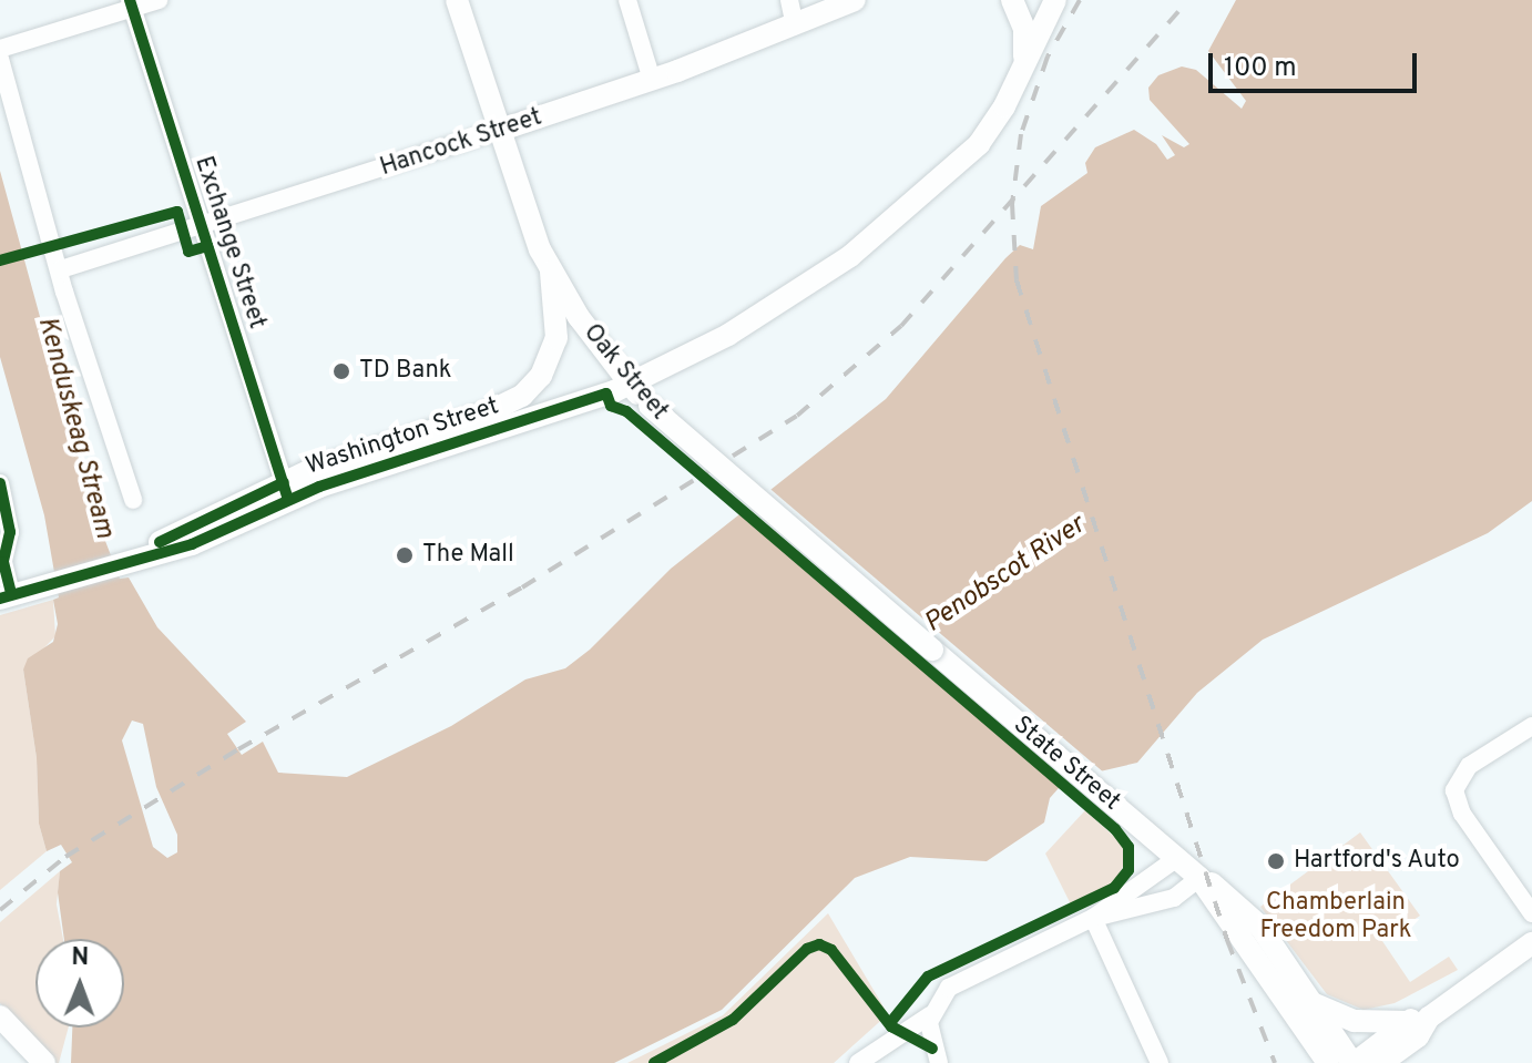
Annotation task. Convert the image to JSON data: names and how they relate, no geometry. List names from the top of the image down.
{
  "streets": {
    "main road": [
      "Hancock Street",
      "Oak Street",
      "Washington Street",
      "State Street"
    ],
    "street": ["Exchange Street"]
  },
  "crossings": [
    ["Hancock Street", "Exchange Street"],
    ["Hancock Street", "Oak Street"],
    ["Exchange Street", "Washington Street"],
    ["Oak Street", "Washington Street"],
    ["Oak Street", "State Street"]
  ],
  "water": ["Kenduskeag Stream", "Penobscot River"],
  "parks": ["Chamberlain Freedom Park"],
  "places": ["TD Bank", "The Mall", "Hartford's Auto"],
  "scale_bar": "100 m",
  "north": "top"
}
